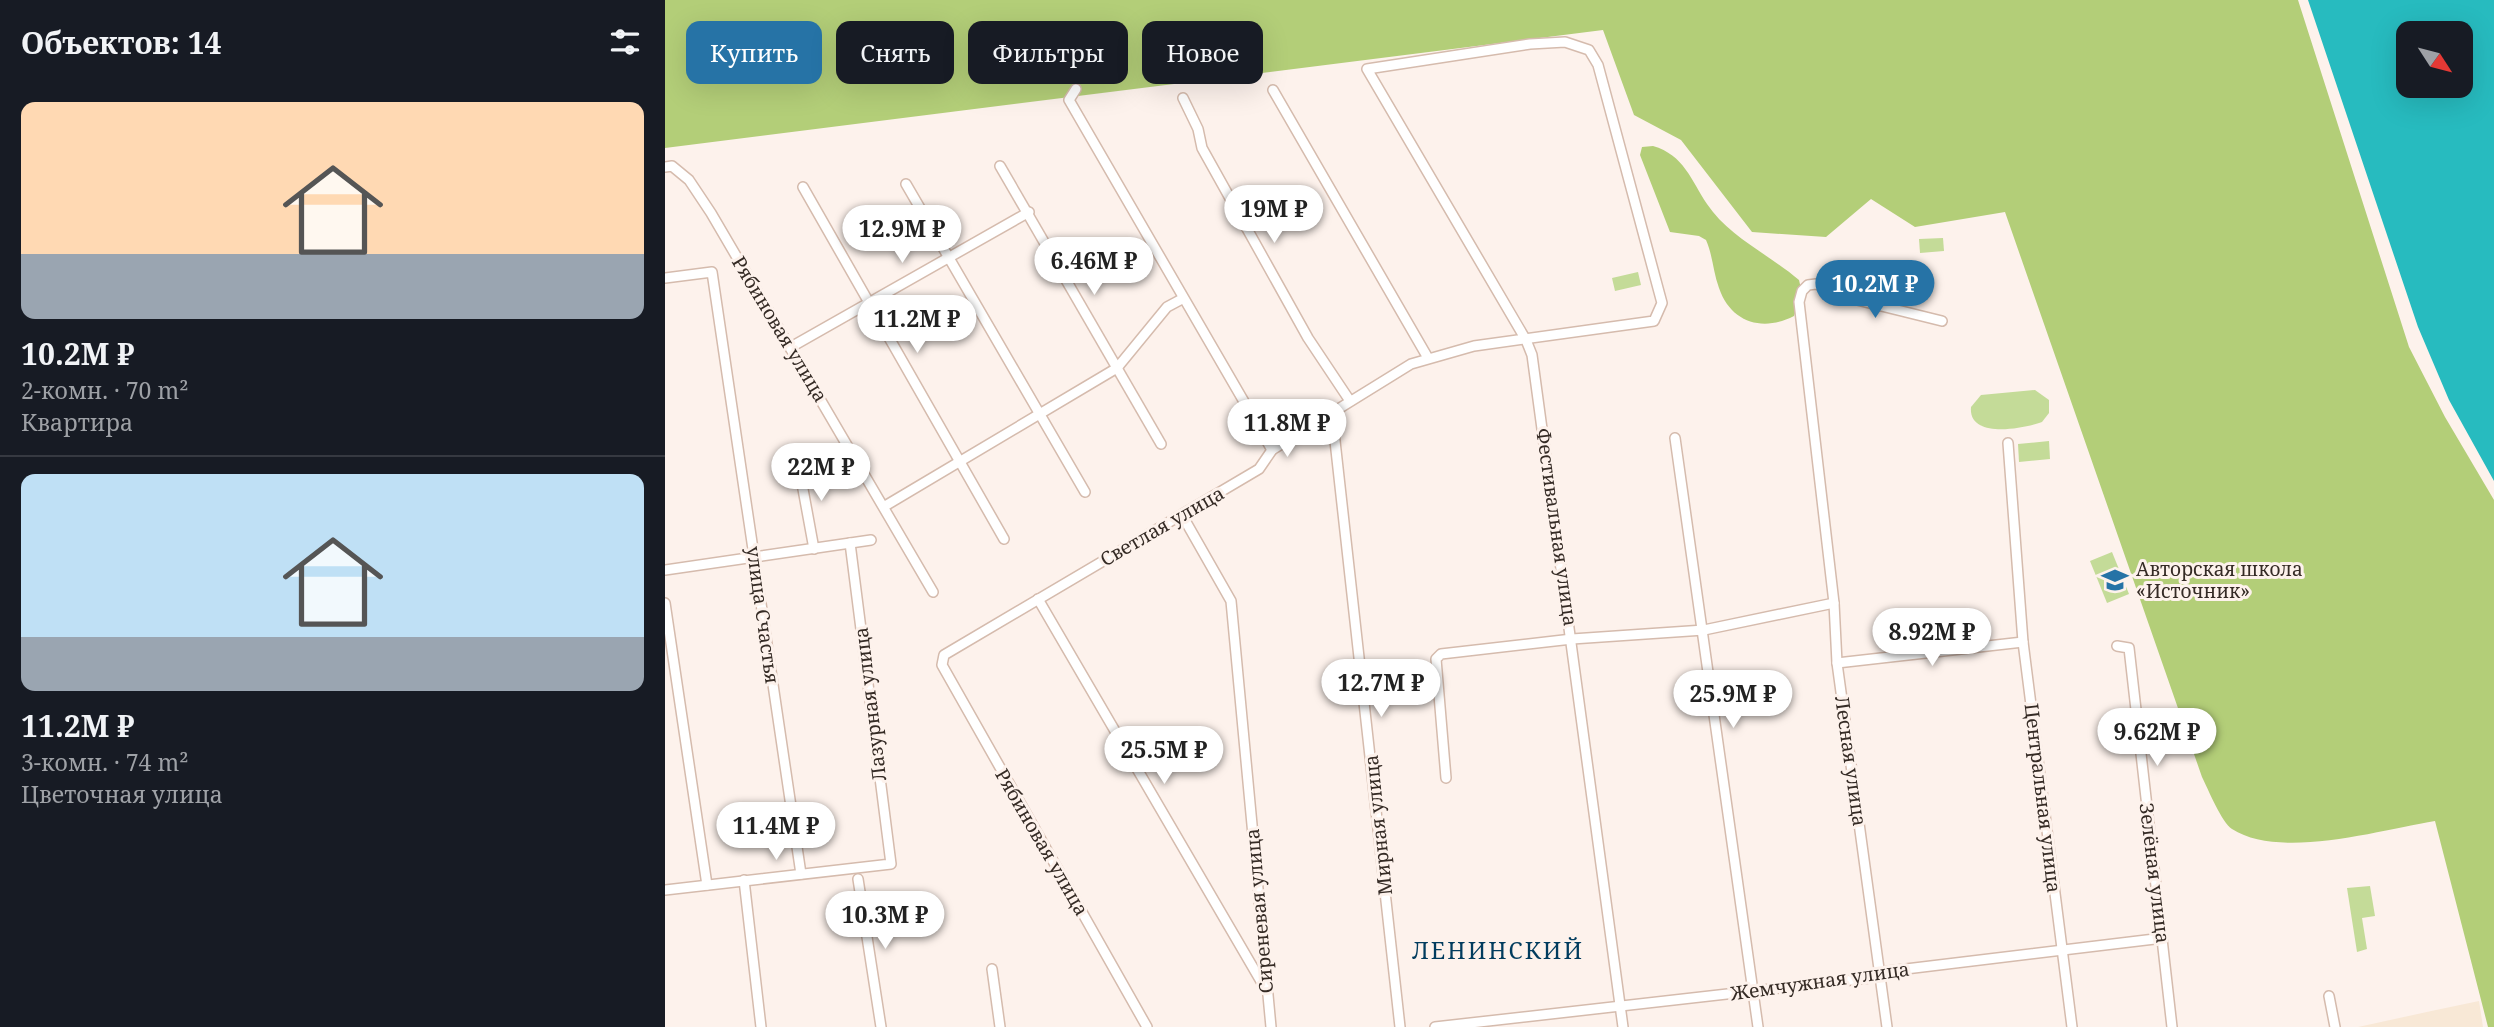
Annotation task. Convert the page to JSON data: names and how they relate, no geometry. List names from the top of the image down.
{
  "streets": {
    "street": [
      "Рябиновая улица",
      "Светлая улица",
      "Фестивальная улица",
      "улица Счастья",
      "Лазурная улица",
      "Лесная улица",
      "Центральная улица",
      "Мирная улица",
      "Зелёная улица",
      "Сиреневая улица",
      "Жемчужная улица"
    ]
  },
  "crossings": [
    ["Рябиновая улица", "Светлая улица"],
    ["Светлая улица", "Фестивальная улица"],
    ["Светлая улица", "Мирная улица"],
    ["Светлая улица", "Сиреневая улица"],
    ["Фестивальная улица", "Жемчужная улица"],
    ["улица Счастья", "Лазурная улица"],
    ["Лесная улица", "Жемчужная улица"],
    ["Центральная улица", "Жемчужная улица"],
    ["Зелёная улица", "Жемчужная улица"]
  ],
  "districts": ["ЛЕНИНСКИЙ"],
  "places": {
    "school or university": ["Авторская школа «Источник»"]
  },
  "north": "bottom right",
  "page": {
    "heading": "Объектов: 14",
    "chip": [
      "Купить",
      "Снять",
      "Фильтры",
      "Новое"
    ],
    "list": [
      {
        "name": "10.2M ₽",
        "note": "2-комн. · 70 m² · Квартира"
      },
      {
        "name": "11.2M ₽",
        "note": "3-комн. · 74 m² · Цветочная улица"
      }
    ],
    "price": [
      "19M ₽",
      "12.9M ₽",
      "6.46M ₽",
      "10.2M ₽",
      "11.2M ₽",
      "11.8M ₽",
      "22M ₽",
      "8.92M ₽",
      "12.7M ₽",
      "25.9M ₽",
      "9.62M ₽",
      "25.5M ₽",
      "11.4M ₽",
      "10.3M ₽"
    ]
  }
}
